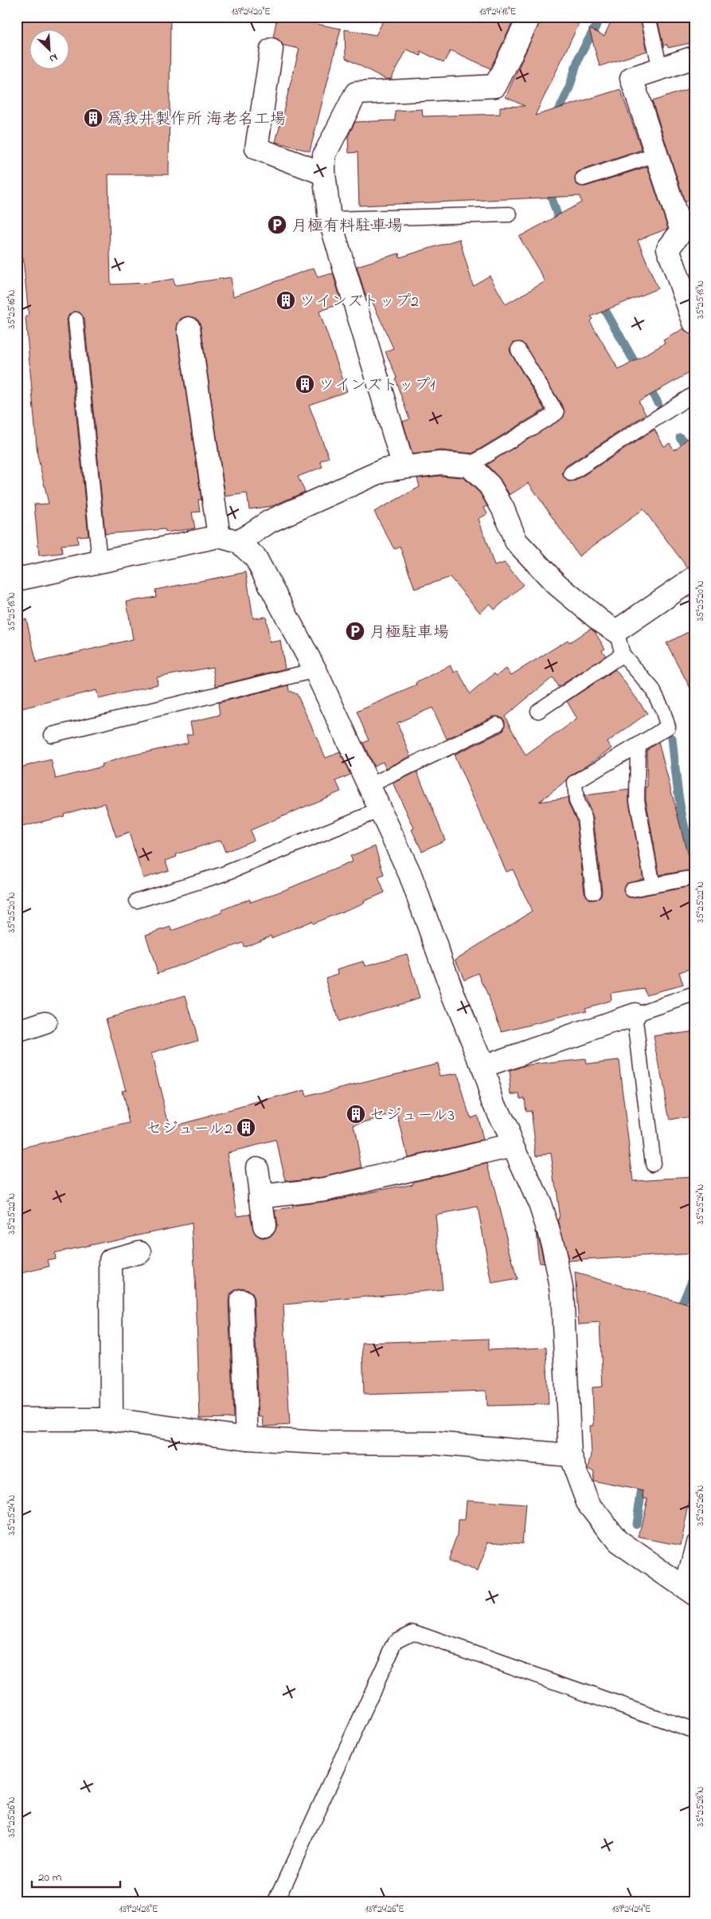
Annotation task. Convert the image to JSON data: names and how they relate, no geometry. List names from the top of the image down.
{
  "places": {
    "building": [
      "爲我井製作所 海老名工場",
      "ツインズトップ2",
      "ツインズトップ1",
      "セジュール3",
      "セジュール2"
    ],
    "parking": ["月極有料駐車場", "月極駐車場"]
  },
  "scale_bar": "20 m",
  "north": "bottom right",
  "coordinates": [
    "139°24'20\"E",
    "139°24'18\"E",
    "35°25'18\"N",
    "35°25'16\"N",
    "35°25'20\"N",
    "35°25'22\"N",
    "35°25'24\"N",
    "35°25'26\"N",
    "35°25'28\"N",
    "139°24'28\"E",
    "139°24'26\"E",
    "139°24'24\"E"
  ]
}
